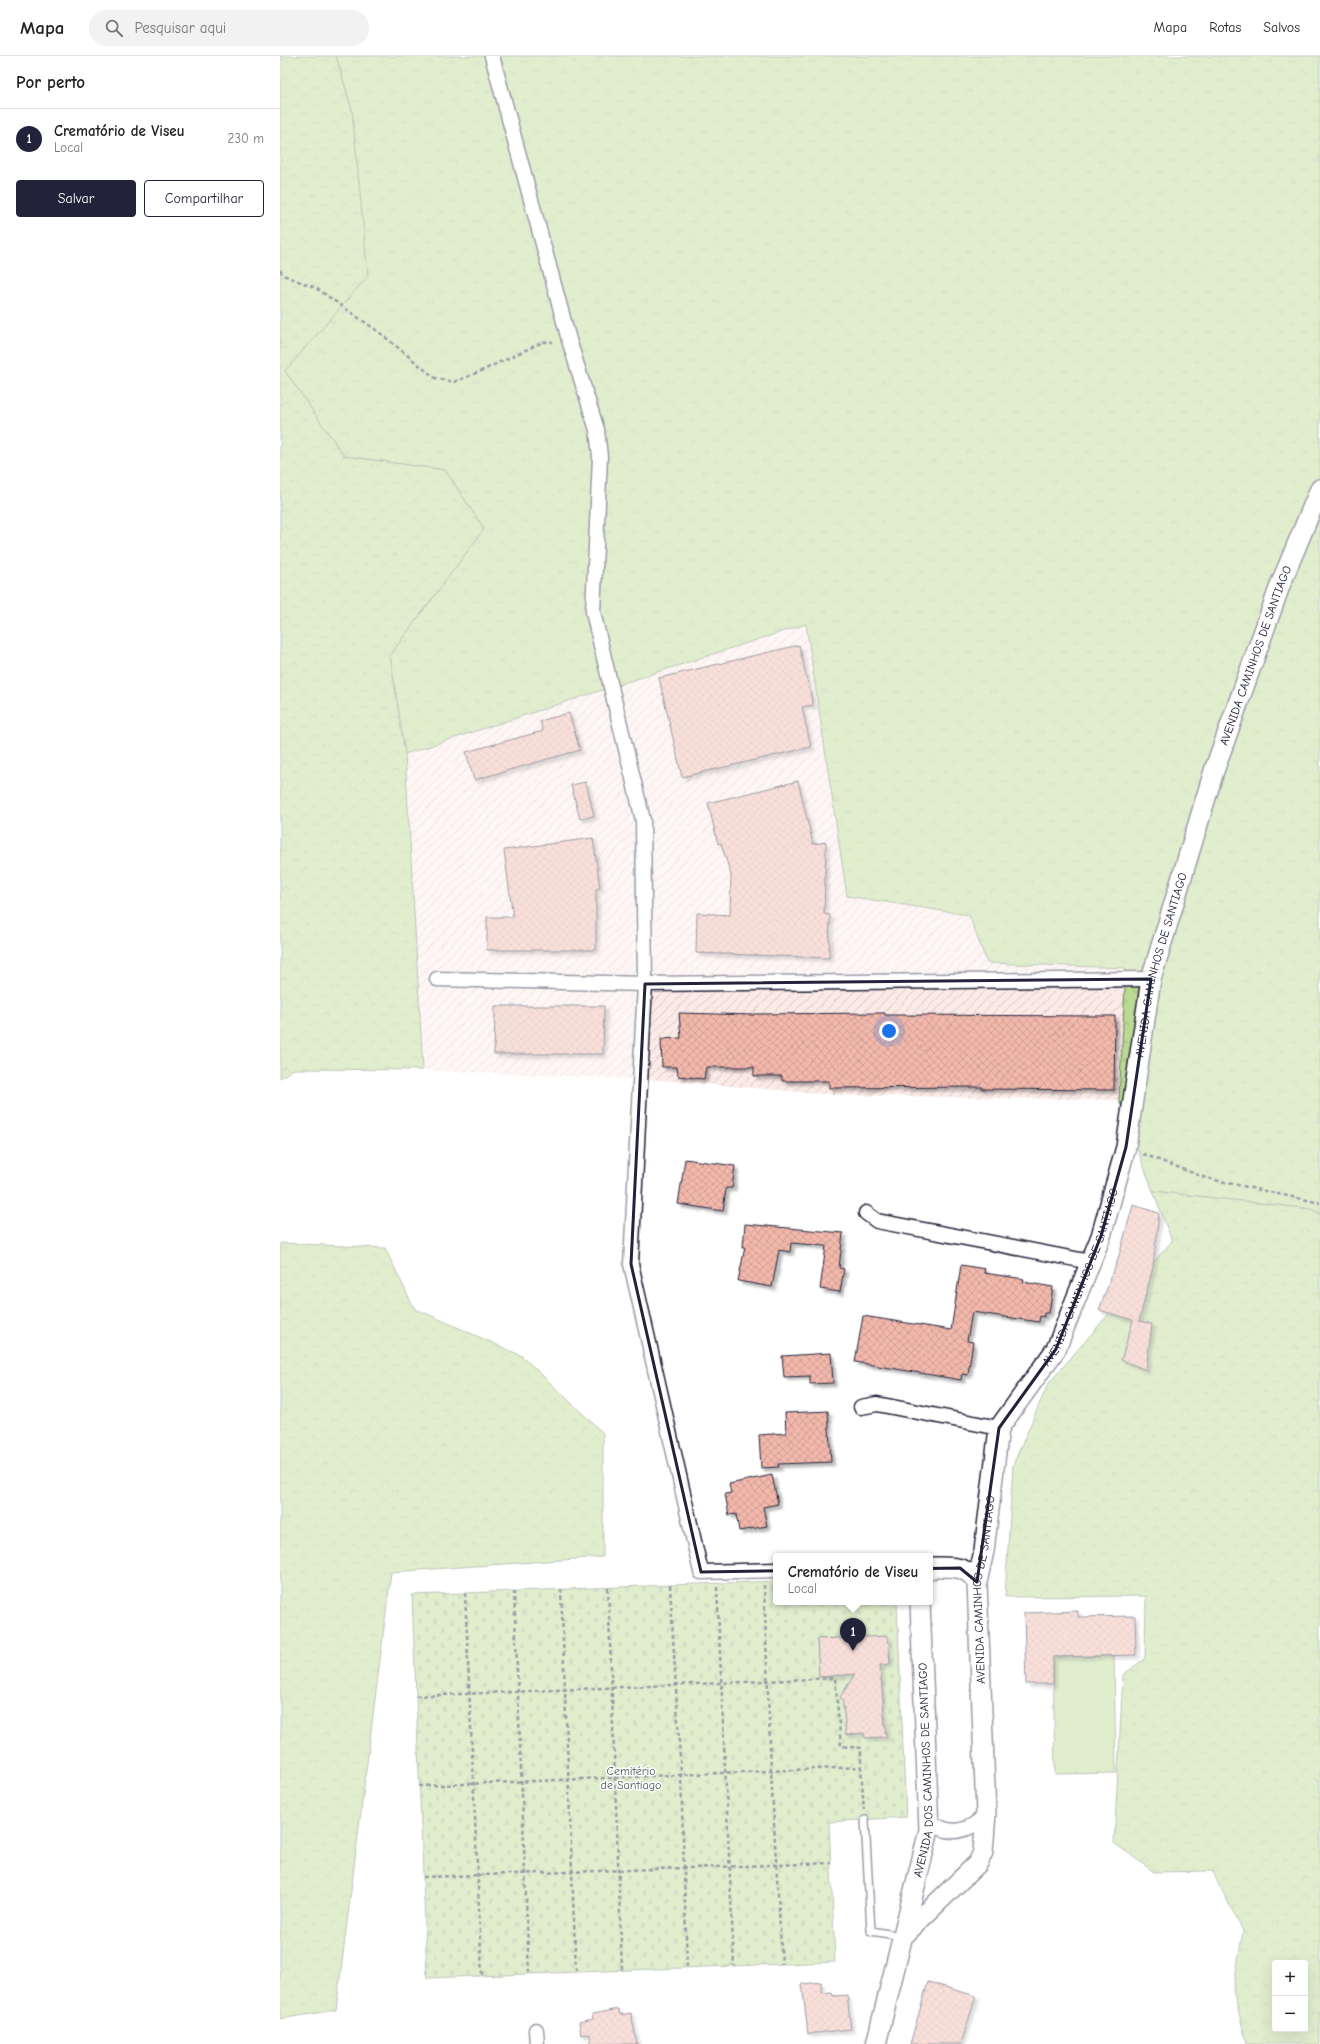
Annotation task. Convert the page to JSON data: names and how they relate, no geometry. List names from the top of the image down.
{
  "streets": {
    "street": ["AVENIDA CAMINHOS DE SANTIAGO", "AVENIDA DOS CAMINHOS DE SANTIAGO"]
  },
  "crossings": [
    ["AVENIDA CAMINHOS DE SANTIAGO", "AVENIDA DOS CAMINHOS DE SANTIAGO"]
  ],
  "parks": ["Cemitério de Santiago"],
  "page": {
    "header": "Mapa",
    "search": "Pesquisar aqui",
    "nav": ["Mapa", "Rotas", "Salvos"],
    "heading": "Por perto",
    "list": [
      {
        "mark": "1",
        "name": "Crematório de Viseu",
        "note": "Local",
        "value": "230 m"
      }
    ],
    "buttons": ["Salvar", "Compartilhar"],
    "popup": ["Crematório de Viseu", "Local"],
    "pins": "1",
    "map_buttons": ["+", "−"]
  }
}
